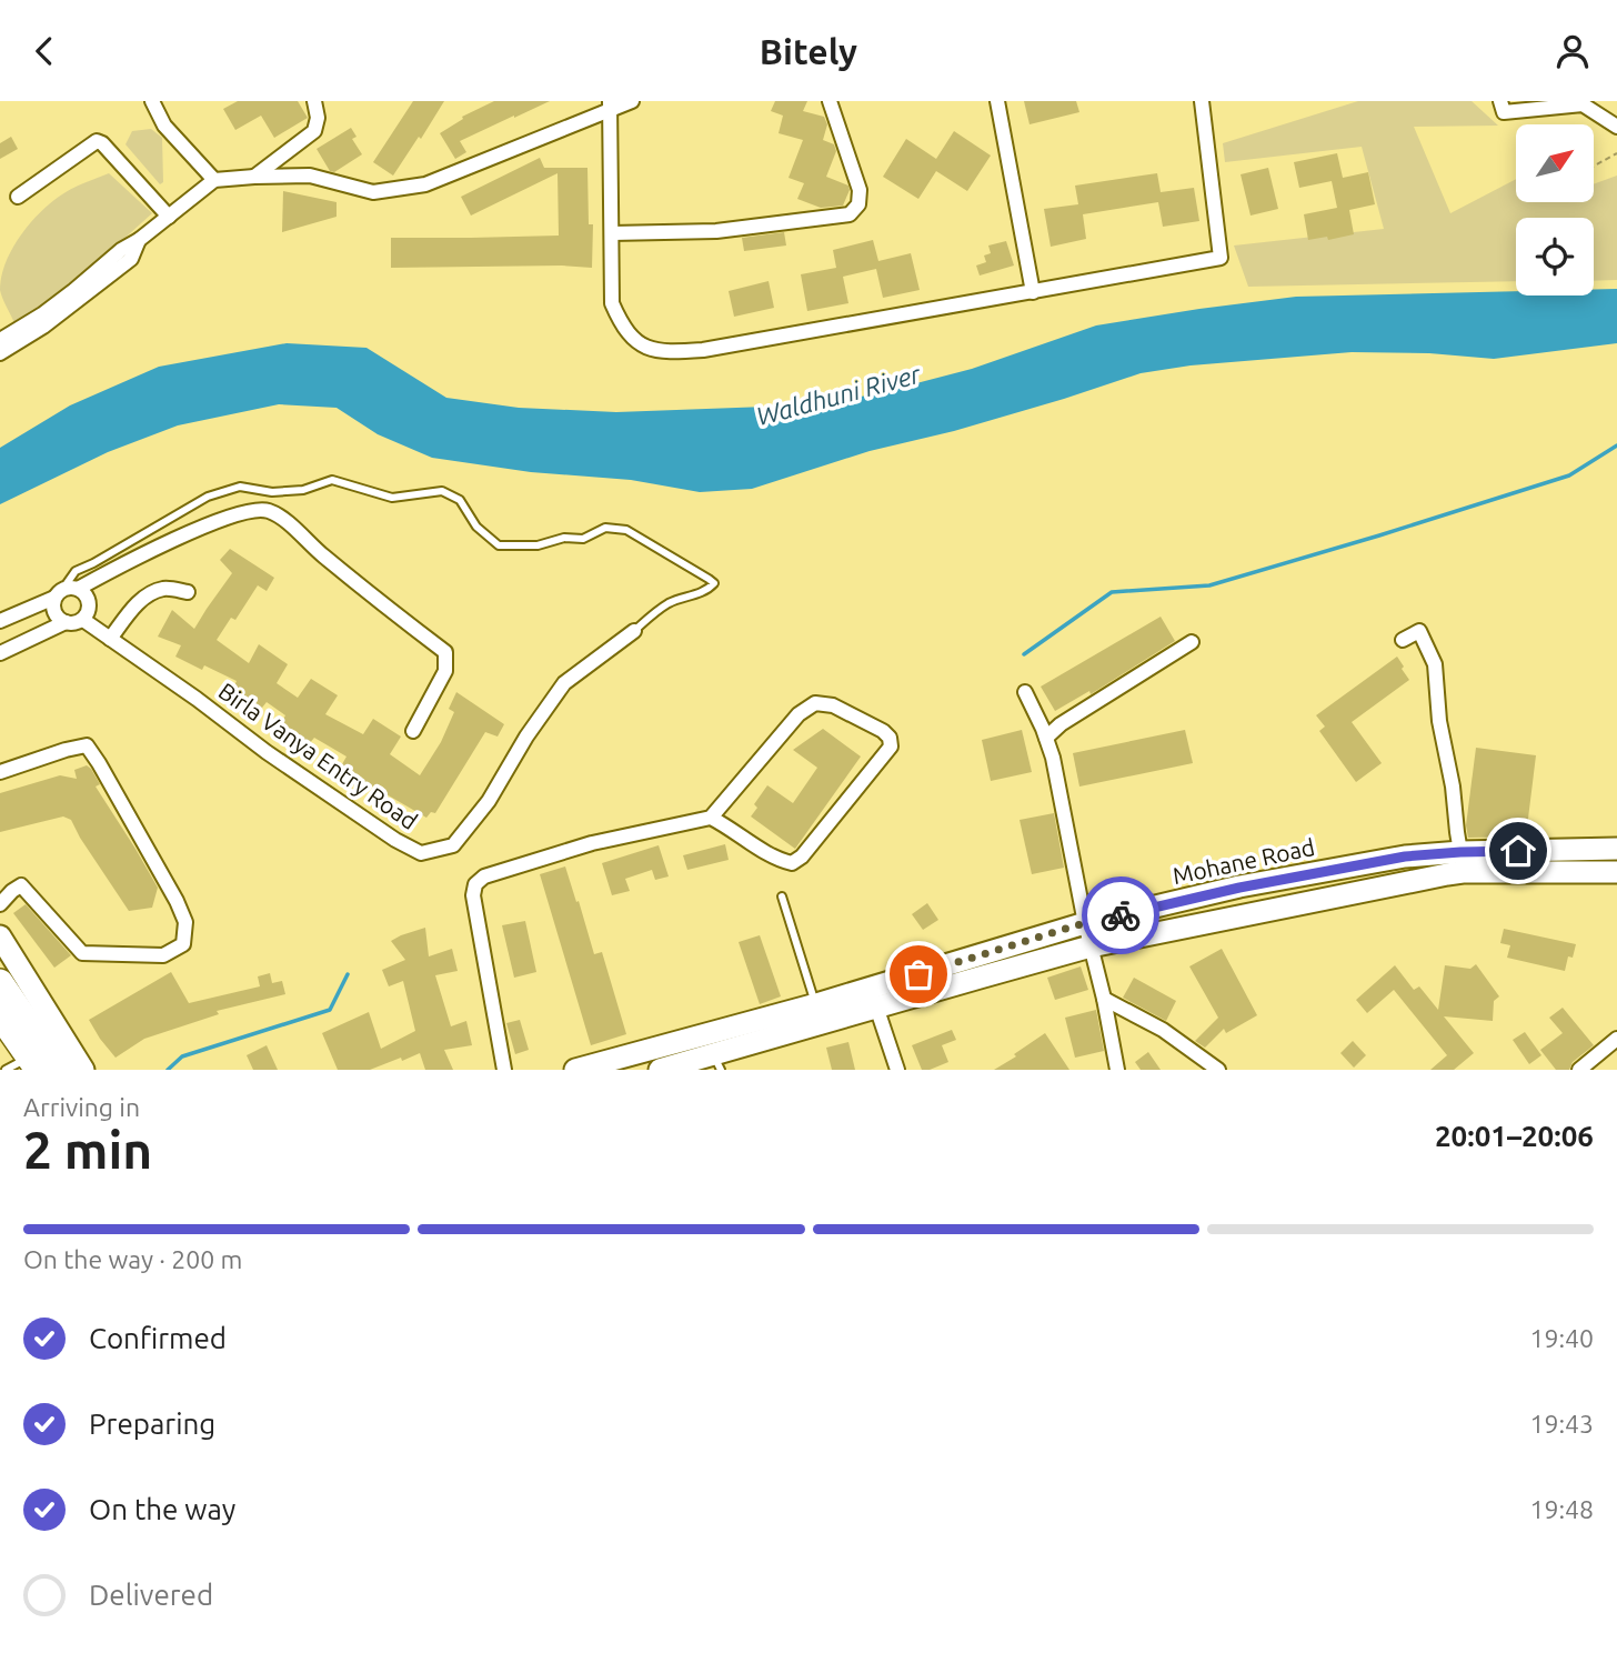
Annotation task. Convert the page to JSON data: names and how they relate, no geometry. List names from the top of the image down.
{
  "streets": {
    "main road": ["Mohane Road"],
    "street": ["Birla Vanya Entry Road"]
  },
  "water": ["Waldhuni River"],
  "north": "top right",
  "page": {
    "header": "Bitely",
    "heading": ["2 min", "Arriving in", "20:01–20:06"],
    "bar": "On the way · 200 m",
    "list": [
      ["Confirmed", "19:40"],
      ["Preparing", "19:43"],
      ["On the way", "19:48"],
      "Delivered"
    ]
  }
}
